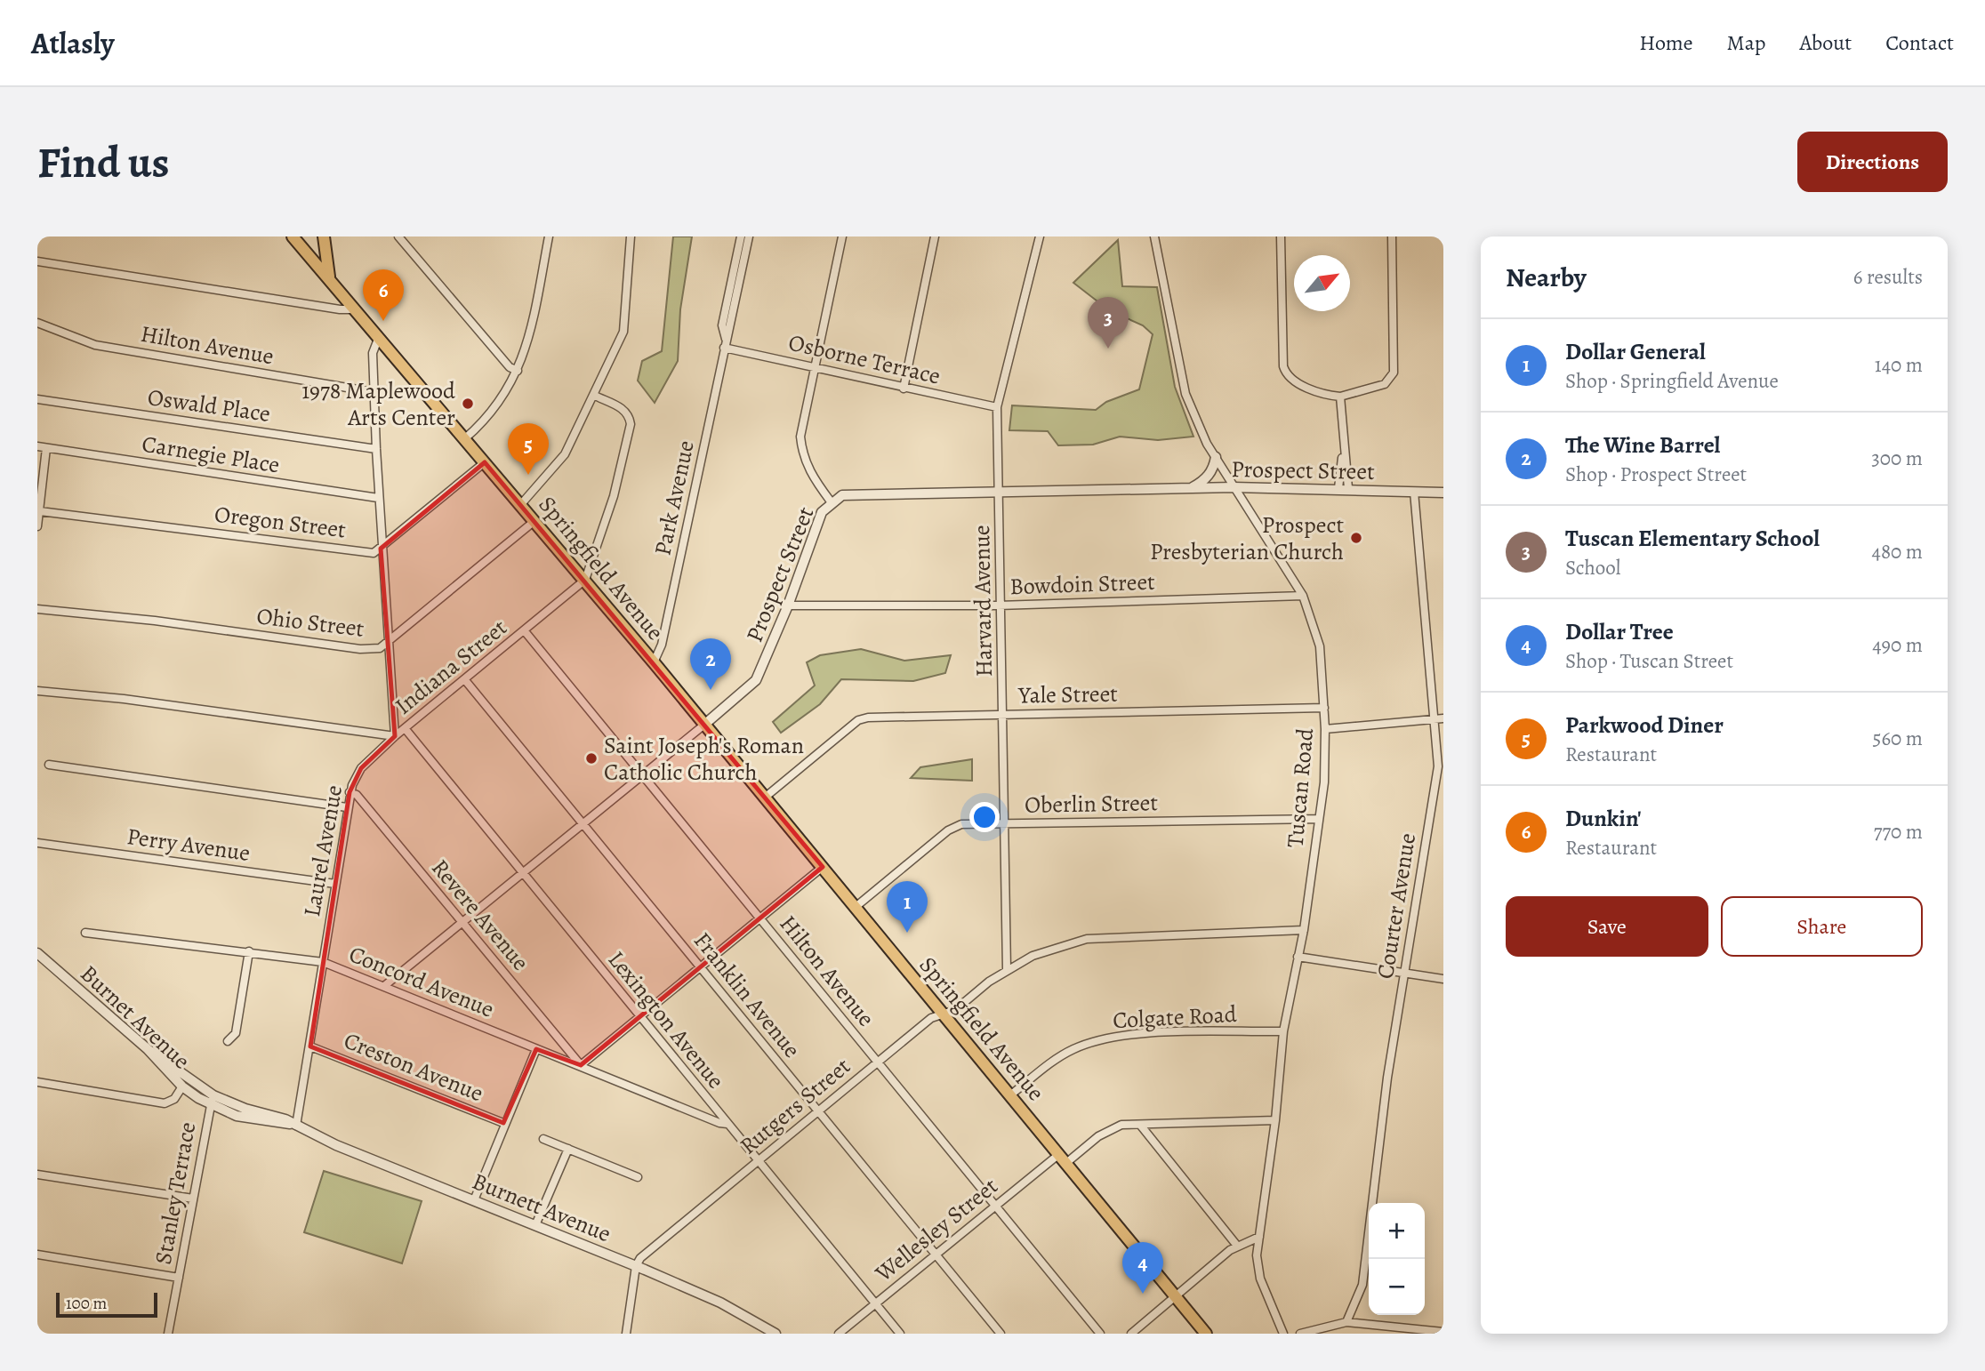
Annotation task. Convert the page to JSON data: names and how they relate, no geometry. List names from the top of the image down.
{
  "streets": {
    "main road": ["Springfield Avenue"],
    "street": [
      "Hilton Avenue",
      "Osborne Terrace",
      "Oswald Place",
      "Carnegie Place",
      "Prospect Street",
      "Park Avenue",
      "Oregon Street",
      "Bowdoin Street",
      "Harvard Avenue",
      "Ohio Street",
      "Indiana Street",
      "Yale Street",
      "Tuscan Road",
      "Oberlin Street",
      "Perry Avenue",
      "Laurel Avenue",
      "Courter Avenue",
      "Revere Avenue",
      "Concord Avenue",
      "Franklin Avenue",
      "Burnet Avenue",
      "Colgate Road",
      "Lexington Avenue",
      "Creston Avenue",
      "Rutgers Street",
      "Stanley Terrace",
      "Burnett Avenue",
      "Wellesley Street"
    ]
  },
  "crossings": [
    ["Hilton Avenue", "Prospect Street"],
    ["Hilton Avenue", "Indiana Street"],
    ["Hilton Avenue", "Rutgers Street"],
    ["Hilton Avenue", "Wellesley Street"],
    ["Osborne Terrace", "Park Avenue"],
    ["Osborne Terrace", "Harvard Avenue"],
    ["Prospect Street", "Springfield Avenue"],
    ["Prospect Street", "Bowdoin Street"],
    ["Prospect Street", "Harvard Avenue"],
    ["Prospect Street", "Tuscan Road"],
    ["Prospect Street", "Courter Avenue"],
    ["Prospect Street", "Revere Avenue"],
    ["Prospect Street", "Concord Avenue"],
    ["Prospect Street", "Franklin Avenue"],
    ["Prospect Street", "Lexington Avenue"],
    ["Park Avenue", "Springfield Avenue"],
    ["Springfield Avenue", "Ohio Street"],
    ["Springfield Avenue", "Indiana Street"],
    ["Springfield Avenue", "Yale Street"],
    ["Springfield Avenue", "Oberlin Street"],
    ["Springfield Avenue", "Colgate Road"],
    ["Springfield Avenue", "Rutgers Street"],
    ["Springfield Avenue", "Wellesley Street"],
    ["Bowdoin Street", "Harvard Avenue"],
    ["Bowdoin Street", "Tuscan Road"],
    ["Harvard Avenue", "Yale Street"],
    ["Harvard Avenue", "Oberlin Street"],
    ["Harvard Avenue", "Rutgers Street"],
    ["Indiana Street", "Laurel Avenue"],
    ["Indiana Street", "Franklin Avenue"],
    ["Indiana Street", "Lexington Avenue"],
    ["Yale Street", "Tuscan Road"],
    ["Tuscan Road", "Oberlin Street"],
    ["Tuscan Road", "Colgate Road"],
    ["Tuscan Road", "Rutgers Street"],
    ["Tuscan Road", "Wellesley Street"],
    ["Perry Avenue", "Laurel Avenue"],
    ["Laurel Avenue", "Revere Avenue"],
    ["Laurel Avenue", "Concord Avenue"],
    ["Laurel Avenue", "Creston Avenue"],
    ["Laurel Avenue", "Burnett Avenue"],
    ["Revere Avenue", "Concord Avenue"],
    ["Concord Avenue", "Lexington Avenue"],
    ["Franklin Avenue", "Rutgers Street"],
    ["Franklin Avenue", "Wellesley Street"],
    ["Burnet Avenue", "Stanley Terrace"],
    ["Burnet Avenue", "Burnett Avenue"],
    ["Lexington Avenue", "Rutgers Street"],
    ["Lexington Avenue", "Wellesley Street"],
    ["Rutgers Street", "Burnett Avenue"],
    ["Stanley Terrace", "Burnett Avenue"]
  ],
  "places": ["1978 Maplewood Arts Center", "Prospect Presbyterian Church", "Saint Joseph's Roman Catholic Church"],
  "scale_bar": "100 m",
  "north": "top right",
  "page": {
    "header": "Atlasly",
    "nav": [
      "Home",
      "Map",
      "About",
      "Contact"
    ],
    "buttons": [
      "Directions",
      ["Save", "Share"]
    ],
    "title": "Find us",
    "heading": ["Nearby", "6 results"],
    "pins": [
      "6",
      "3",
      "5",
      "2",
      "1",
      "4"
    ],
    "list": [
      {
        "mark": "1",
        "name": "Dollar General",
        "note": "Shop · Springfield Avenue",
        "value": "140 m"
      },
      {
        "mark": "2",
        "name": "The Wine Barrel",
        "note": "Shop · Prospect Street",
        "value": "300 m"
      },
      {
        "mark": "3",
        "name": "Tuscan Elementary School",
        "note": "School",
        "value": "480 m"
      },
      {
        "mark": "4",
        "name": "Dollar Tree",
        "note": "Shop · Tuscan Street",
        "value": "490 m"
      },
      {
        "mark": "5",
        "name": "Parkwood Diner",
        "note": "Restaurant",
        "value": "560 m"
      },
      {
        "mark": "6",
        "name": "Dunkin'",
        "note": "Restaurant",
        "value": "770 m"
      }
    ],
    "map_buttons": ["+", "−"],
    "scale": "100 m"
  }
}
